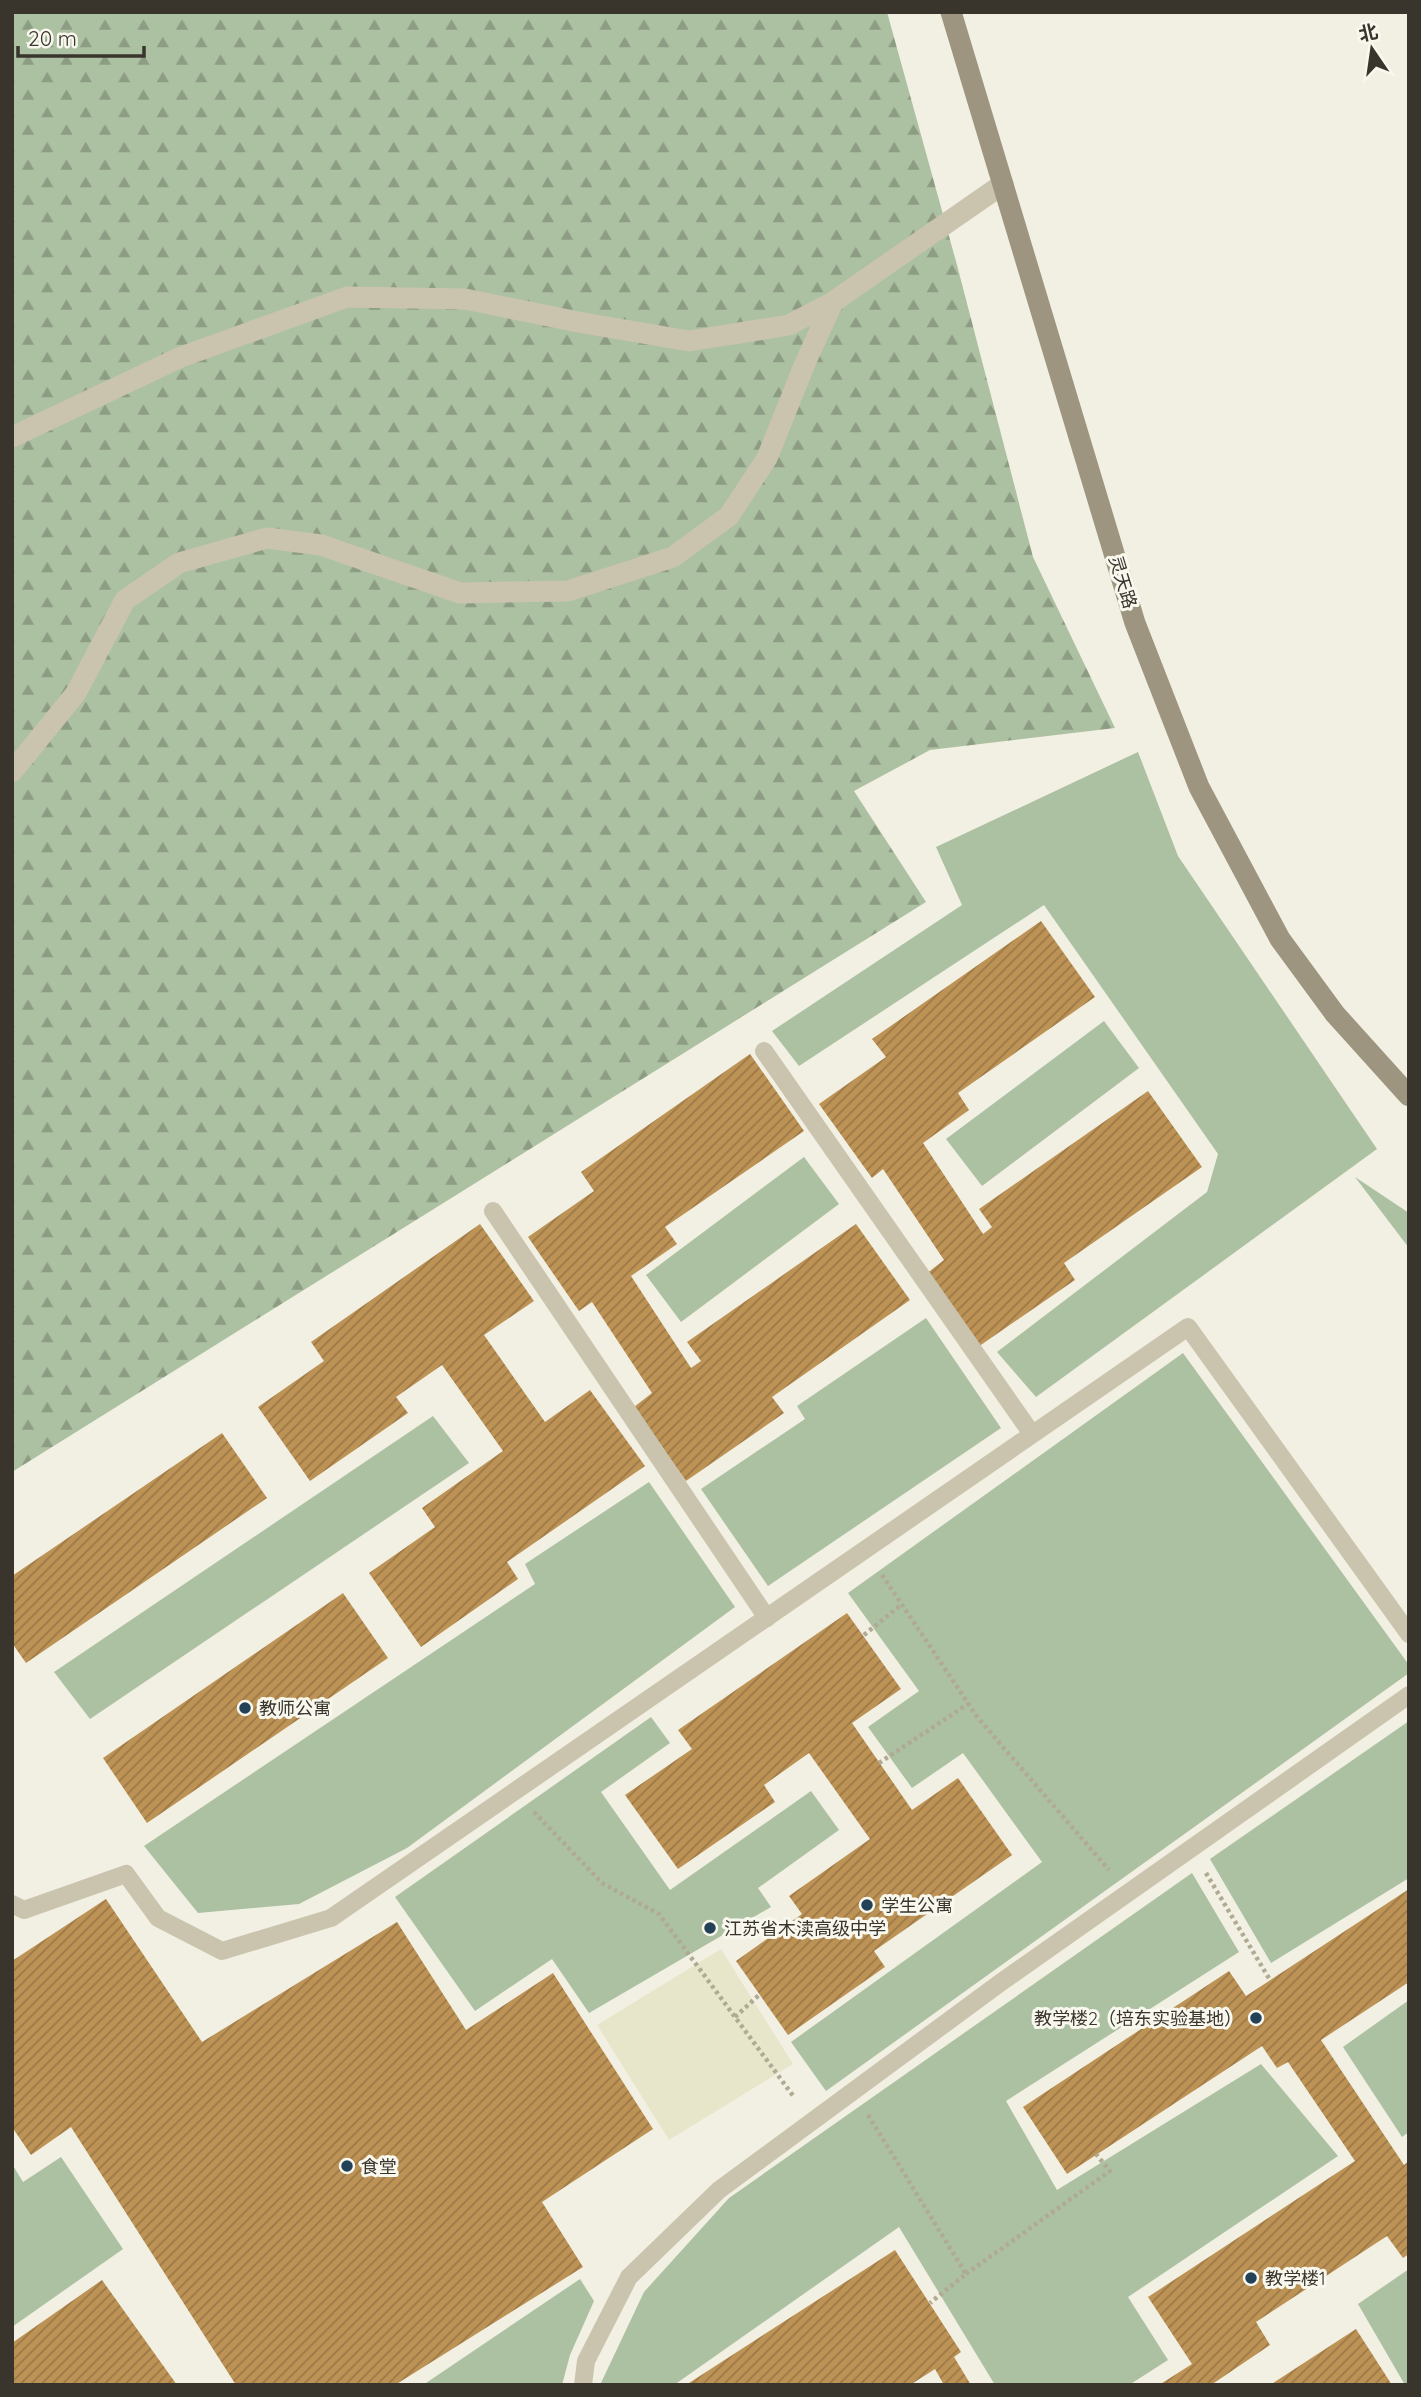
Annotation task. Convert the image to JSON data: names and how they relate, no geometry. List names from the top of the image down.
{
  "streets": {
    "street": ["灵天路"]
  },
  "places": [
    "教师公寓",
    "学生公寓",
    "江苏省木渎高级中学",
    "教学楼2（培东实验基地）",
    "食堂",
    "教学楼1"
  ],
  "scale_bar": "20 m",
  "north": "top"
}
